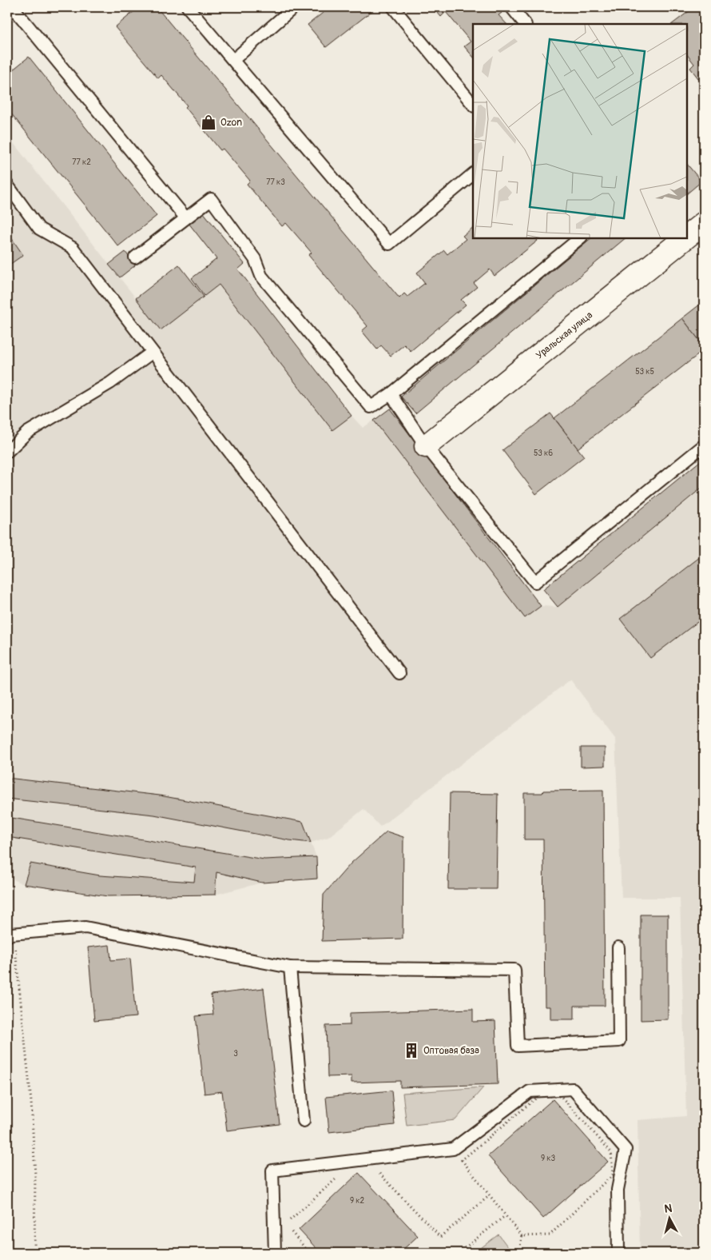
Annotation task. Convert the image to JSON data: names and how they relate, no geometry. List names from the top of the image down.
{
  "streets": {
    "street": ["Уральская улица"]
  },
  "places": {
    "shop": ["Ozon"],
    "building": ["Оптовая база"]
  },
  "house_numbers": [
    "77 к2",
    "77 к3",
    "53 к5",
    "53 к6",
    "3",
    "9 к3",
    "9 к2"
  ],
  "north": "top"
}
